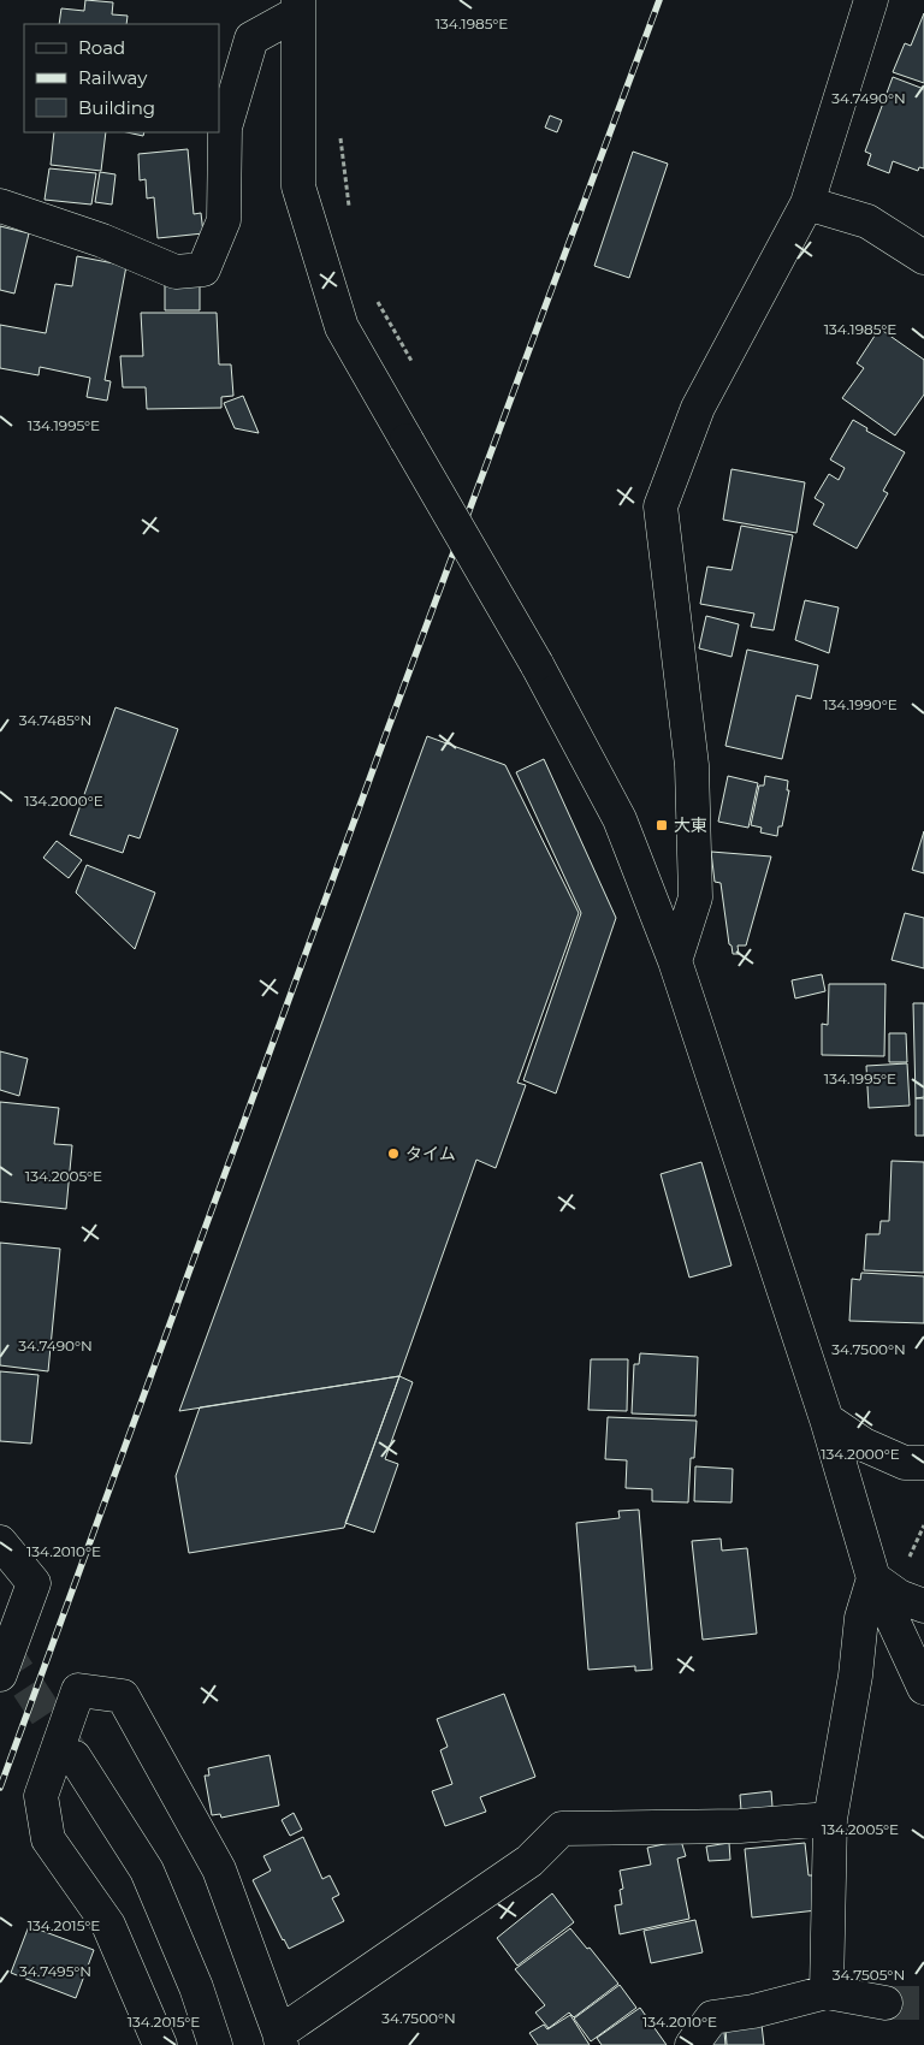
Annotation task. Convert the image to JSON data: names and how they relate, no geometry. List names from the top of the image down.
{
  "places": {
    "transit": ["大東"],
    "other": ["タイム"]
  },
  "legend": ["Road", "Railway", "Building"],
  "coordinates": [
    "134.1985°E",
    "34.7490°N",
    "134.1995°E",
    "134.1990°E",
    "34.7485°N",
    "134.2000°E",
    "134.2005°E",
    "34.7500°N",
    "134.2010°E",
    "134.2015°E",
    "34.7495°N",
    "34.7505°N"
  ]
}
